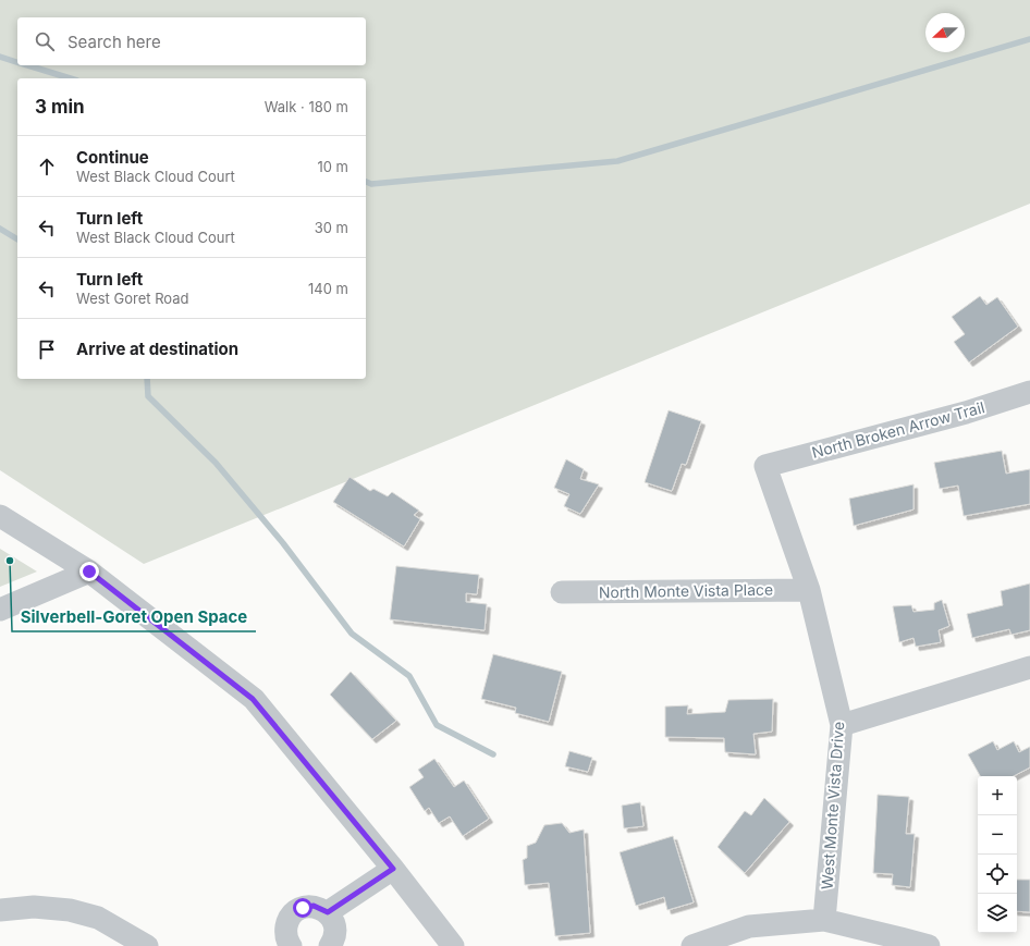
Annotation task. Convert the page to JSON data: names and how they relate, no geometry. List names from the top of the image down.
{
  "streets": {
    "street": ["North Broken Arrow Trail", "North Monte Vista Place", "West Monte Vista Drive"]
  },
  "crossings": [
    ["North Broken Arrow Trail", "West Monte Vista Drive"],
    ["North Monte Vista Place", "West Monte Vista Drive"]
  ],
  "places": ["Silverbell-Goret Open Space"],
  "north": "left",
  "page": {
    "search": "Search here",
    "heading": ["3 min", "Walk · 180 m"],
    "list": [
      ["Continue", "West Black Cloud Court", "10 m"],
      ["Turn left", "West Black Cloud Court", "30 m"],
      ["Turn left", "West Goret Road", "140 m"],
      "Arrive at destination"
    ],
    "map_buttons": ["+", "−"]
  }
}
